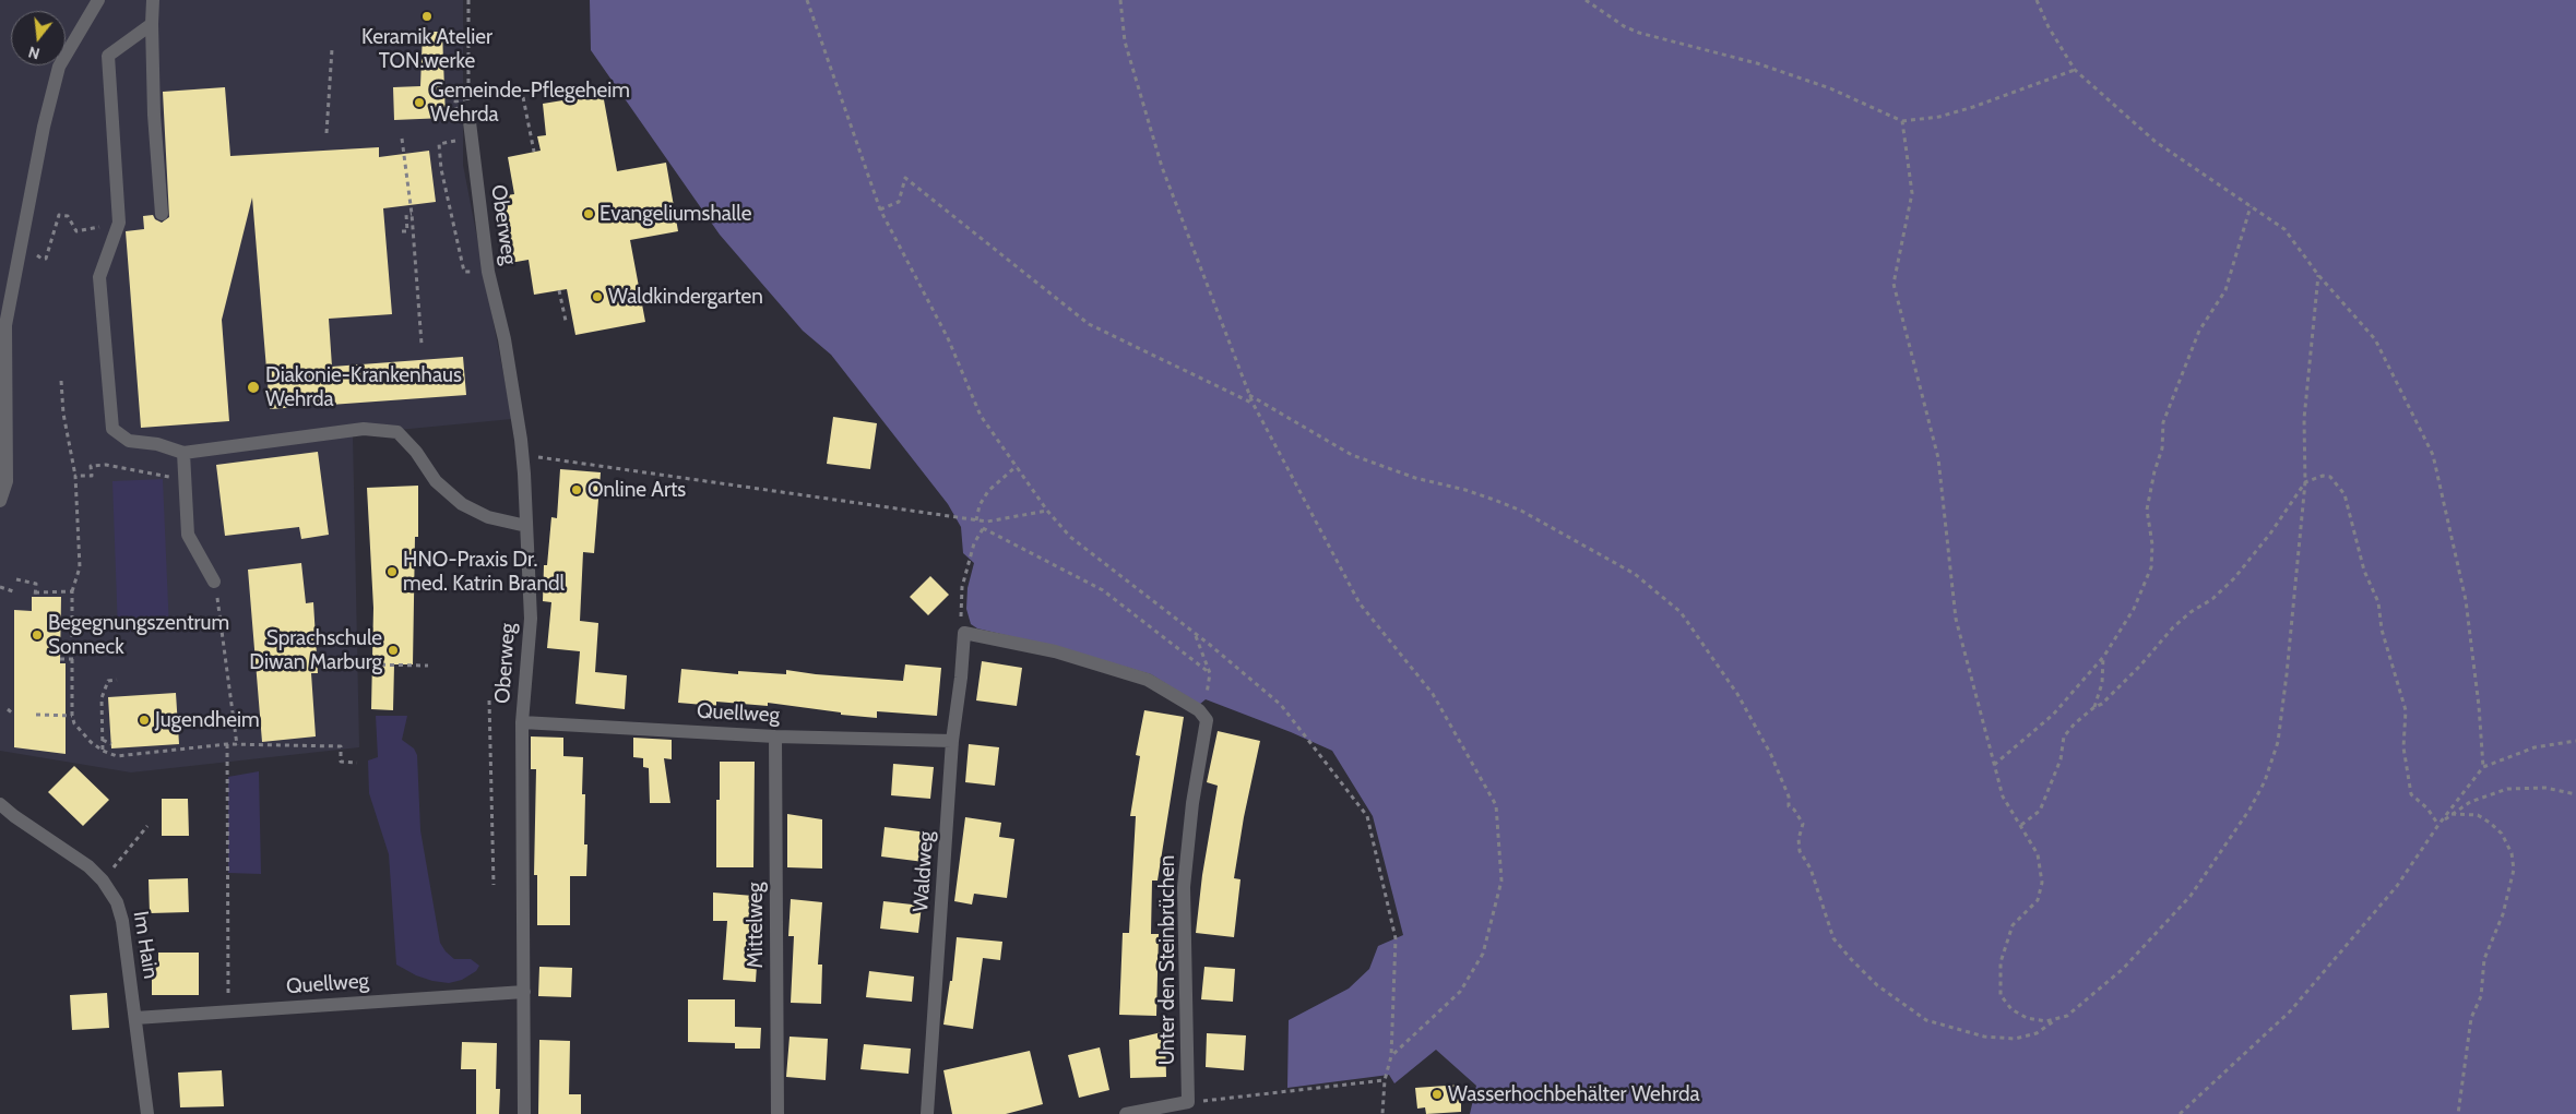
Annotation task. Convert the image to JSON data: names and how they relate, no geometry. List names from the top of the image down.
{
  "streets": {
    "street": [
      "Oberweg",
      "Quellweg",
      "Waldweg",
      "Mittelweg",
      "Im Hain",
      "Unter den Steinbrüchen"
    ]
  },
  "crossings": [
    ["Oberweg", "Quellweg"],
    ["Quellweg", "Waldweg"],
    ["Quellweg", "Mittelweg"],
    ["Quellweg", "Im Hain"],
    ["Waldweg", "Unter den Steinbrüchen"]
  ],
  "places": [
    "Keramik Atelier TON.werke",
    "Gemeinde-Pflegeheim Wehrda",
    "Evangeliumshalle",
    "Waldkindergarten",
    "Diakonie-Krankenhaus Wehrda",
    "Online Arts",
    "HNO-Praxis Dr. med. Katrin Brandl",
    "Begegnungszentrum Sonneck",
    "Sprachschule Diwan Marburg",
    "Jugendheim",
    "Wasserhochbehälter Wehrda"
  ],
  "north": "bottom"
}
